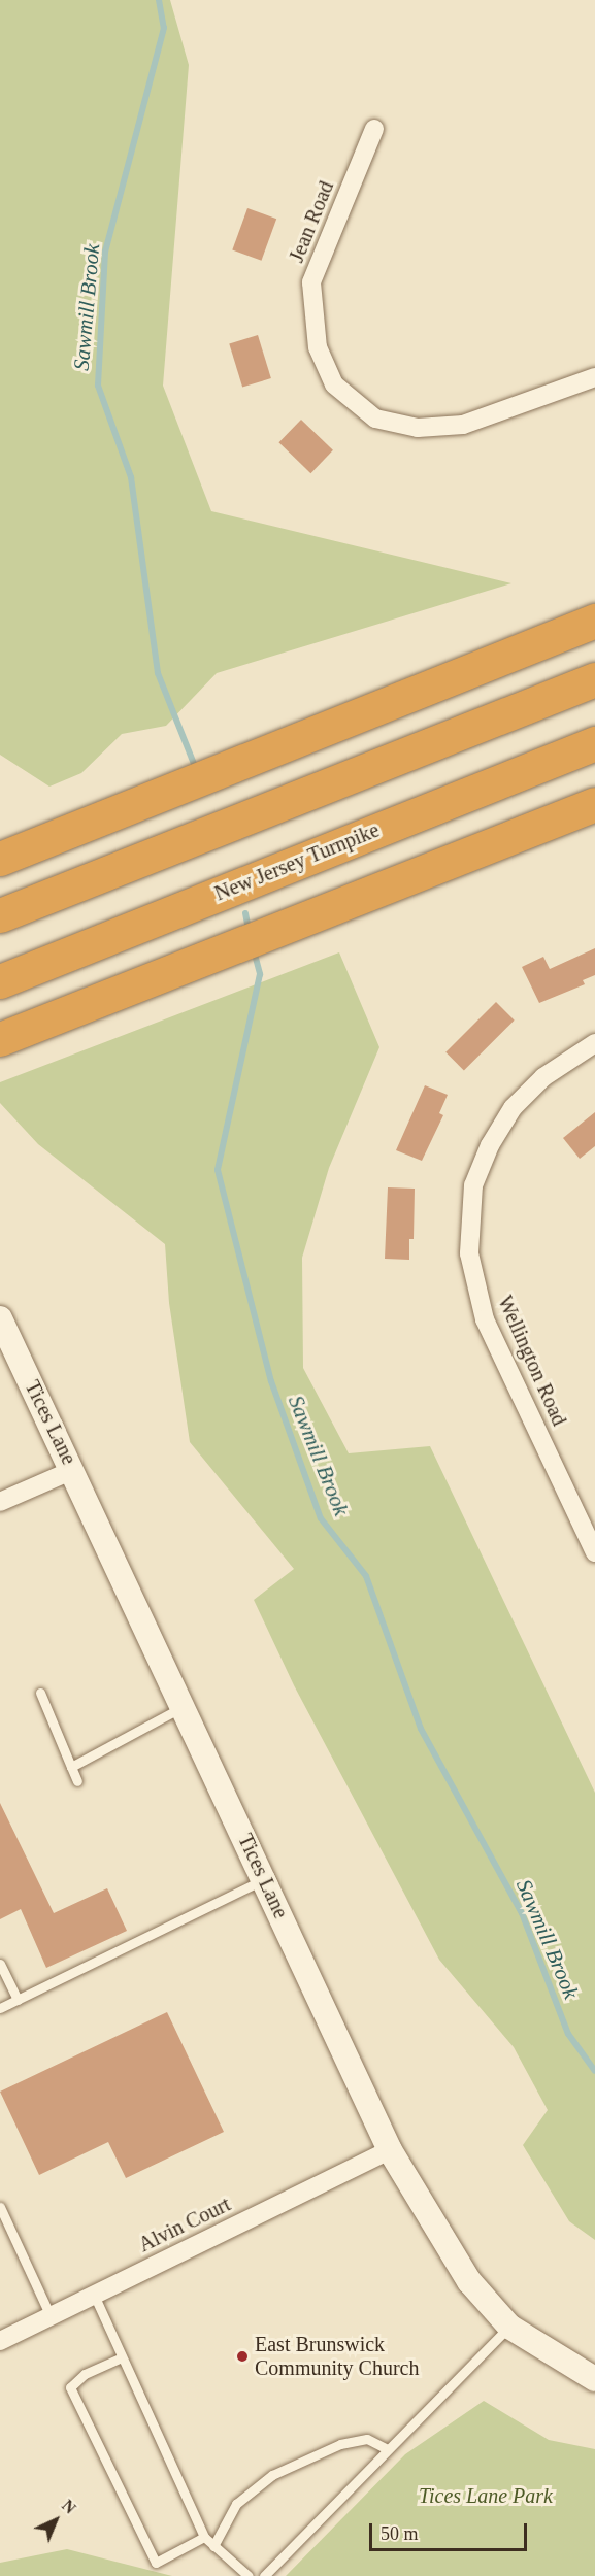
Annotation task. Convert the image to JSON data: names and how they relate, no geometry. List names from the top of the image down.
{
  "streets": {
    "highway": ["New Jersey Turnpike"],
    "street": [
      "Jean Road",
      "Wellington Road",
      "Tices Lane",
      "Alvin Court"
    ]
  },
  "crossings": [
    ["Tices Lane", "Alvin Court"]
  ],
  "water": ["Sawmill Brook"],
  "parks": ["Tices Lane Park"],
  "places": ["East Brunswick Community Church"],
  "scale_bar": "50 m",
  "north": "top right"
}
